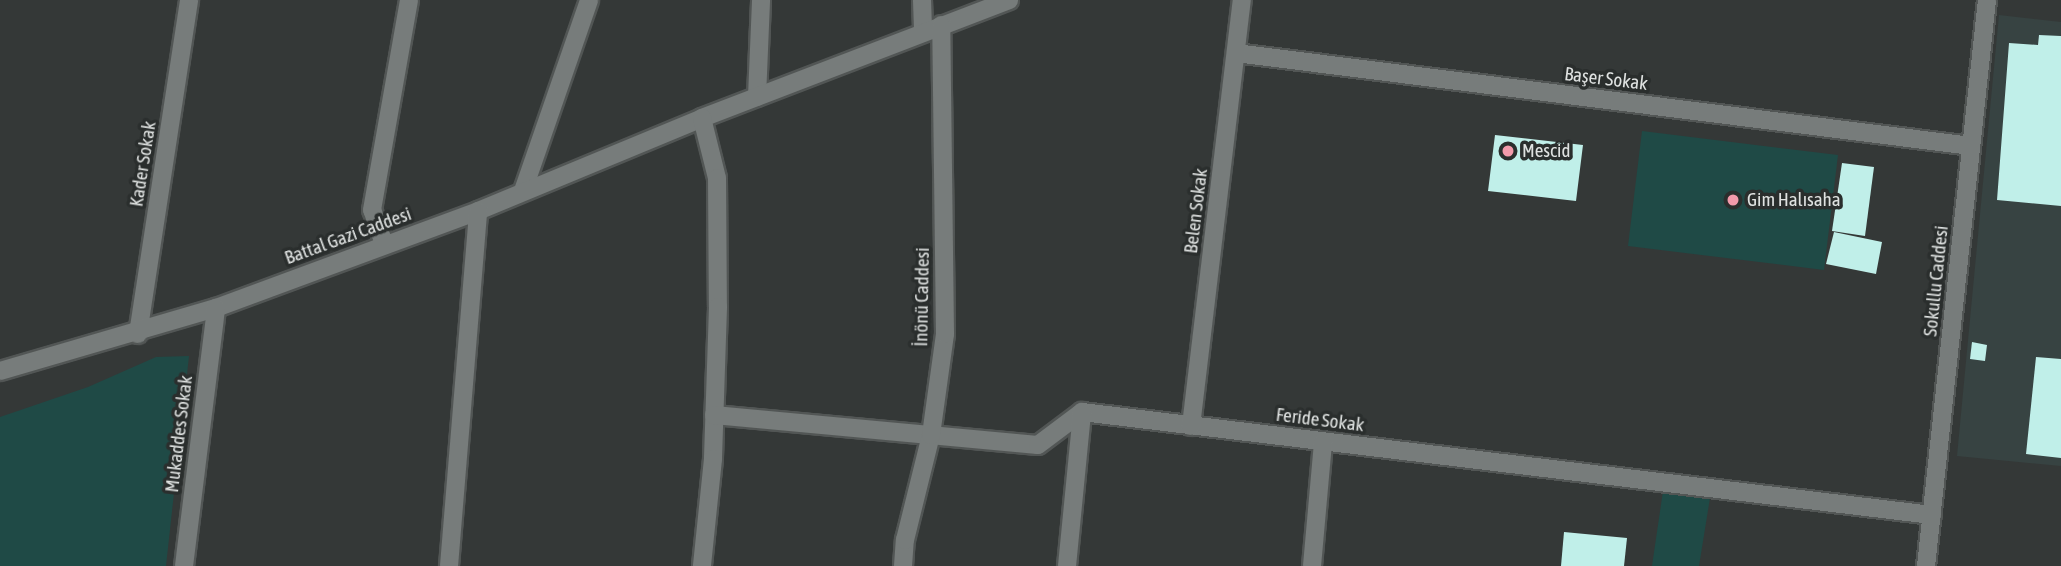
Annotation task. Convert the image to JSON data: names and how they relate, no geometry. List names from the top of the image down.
{
  "streets": {
    "street": [
      "Başer Sokak",
      "Kader Sokak",
      "Belen Sokak",
      "Battal Gazi Caddesi",
      "Sokullu Caddesi",
      "İnönü Caddesi",
      "Feride Sokak",
      "Mukaddes Sokak"
    ]
  },
  "crossings": [
    ["Başer Sokak", "Belen Sokak"],
    ["Başer Sokak", "Sokullu Caddesi"],
    ["Kader Sokak", "Battal Gazi Caddesi"],
    ["Belen Sokak", "Feride Sokak"],
    ["Battal Gazi Caddesi", "İnönü Caddesi"],
    ["Battal Gazi Caddesi", "Mukaddes Sokak"],
    ["Sokullu Caddesi", "Feride Sokak"]
  ],
  "places": ["Mescid", "Gim Halısaha"]
}
